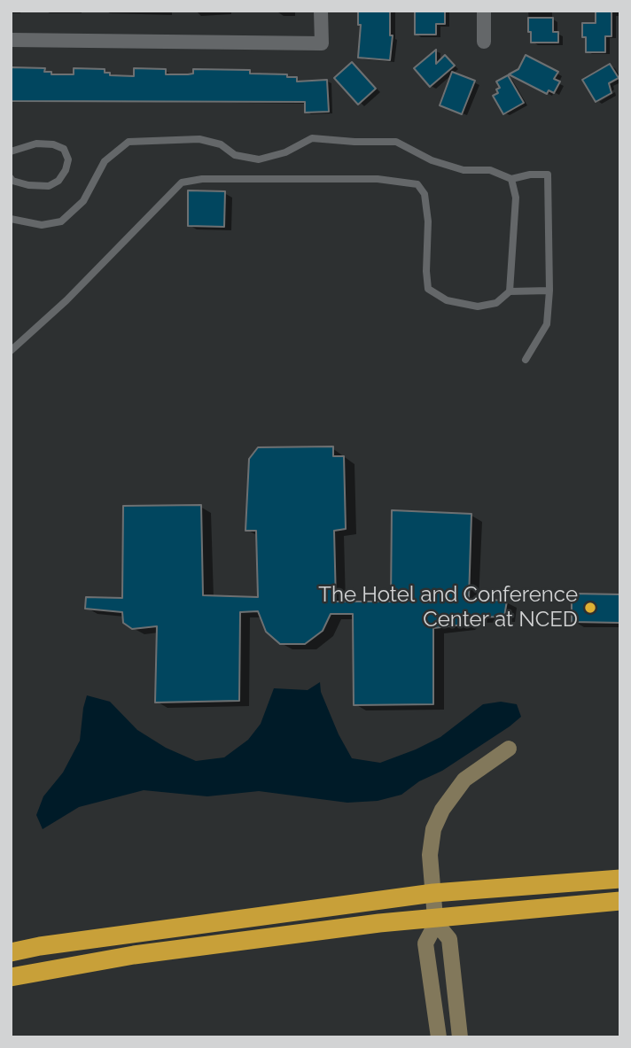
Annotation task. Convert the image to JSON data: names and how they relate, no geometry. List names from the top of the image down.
{
  "places": ["The Hotel and Conference Center at NCED"]
}
